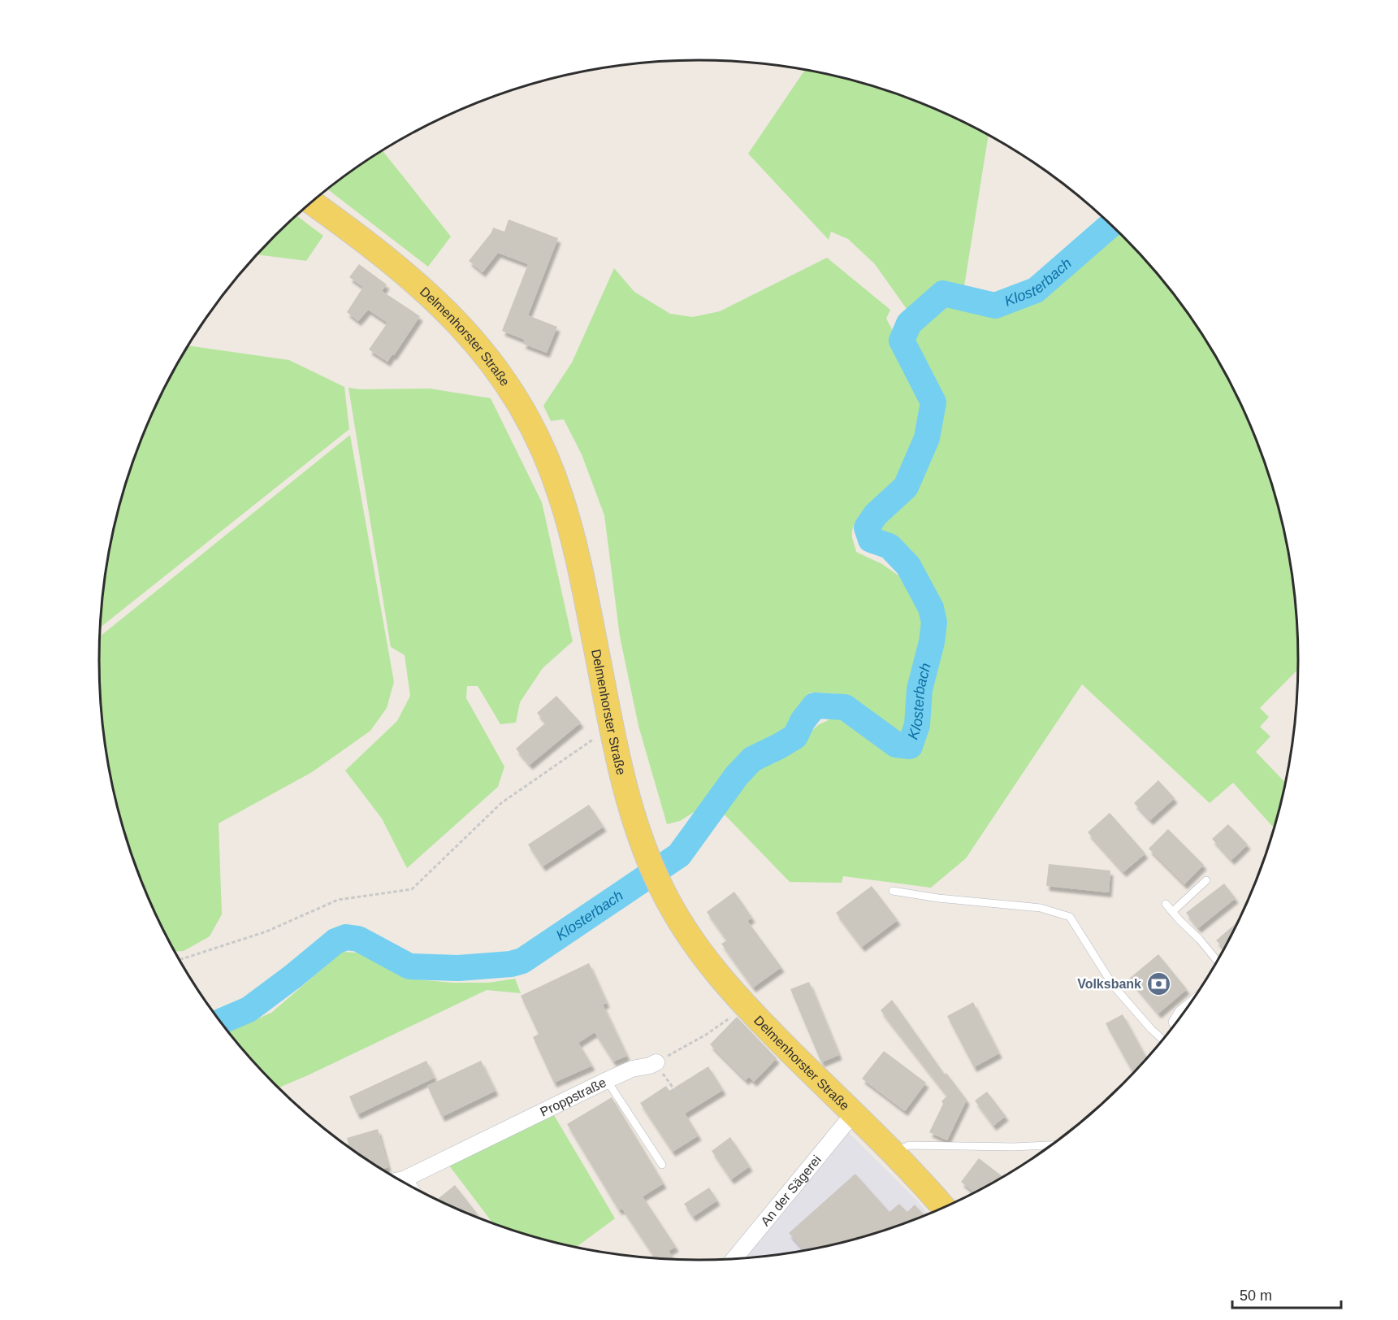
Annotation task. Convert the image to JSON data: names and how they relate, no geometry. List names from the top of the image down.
{
  "streets": {
    "main road": ["Delmenhorster Straße"],
    "street": ["Proppstraße", "An der Sägerei"]
  },
  "crossings": [
    ["Delmenhorster Straße", "An der Sägerei"]
  ],
  "water": ["Klosterbach"],
  "places": {
    "bank": ["Volksbank"]
  },
  "scale_bar": "50 m"
}
